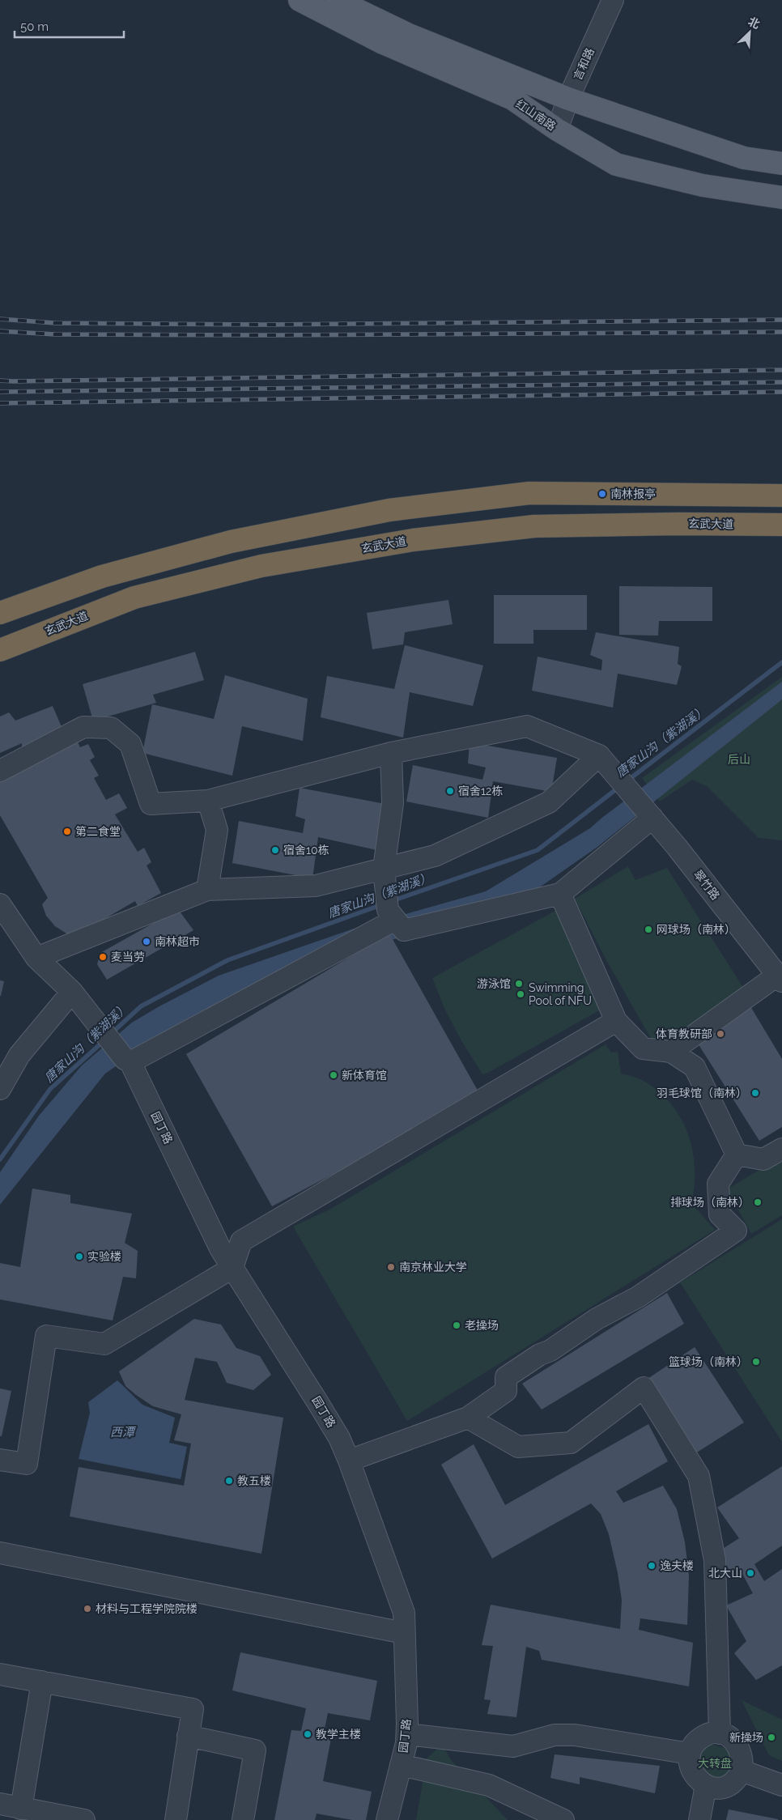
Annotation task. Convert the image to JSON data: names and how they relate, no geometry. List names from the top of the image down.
{
  "streets": {
    "highway": ["玄武大道"],
    "main road": ["红山南路"],
    "street": ["言和路", "翠竹路", "园丁路"]
  },
  "crossings": [
    ["言和路", "红山南路"]
  ],
  "water": ["唐家山沟（紫湖溪）", "西潭"],
  "parks": ["后山", "大转盘"],
  "places": [
    "南林报亭",
    "宿舍12栋",
    "第二食堂",
    "宿舍10栋",
    "网球场（南林）",
    "南林超市",
    "麦当劳",
    "游泳馆",
    "Swimming Pool of NFU",
    "体育教研部",
    "新体育馆",
    "羽毛球馆（南林）",
    "排球场（南林）",
    "实验楼",
    "南京林业大学",
    "老操场",
    "篮球场（南林）",
    "教五楼",
    "逸夫楼",
    "北大山",
    "材料与工程学院院楼",
    "教学主楼",
    "新操场"
  ],
  "scale_bar": "50 m",
  "north": "top right"
}
